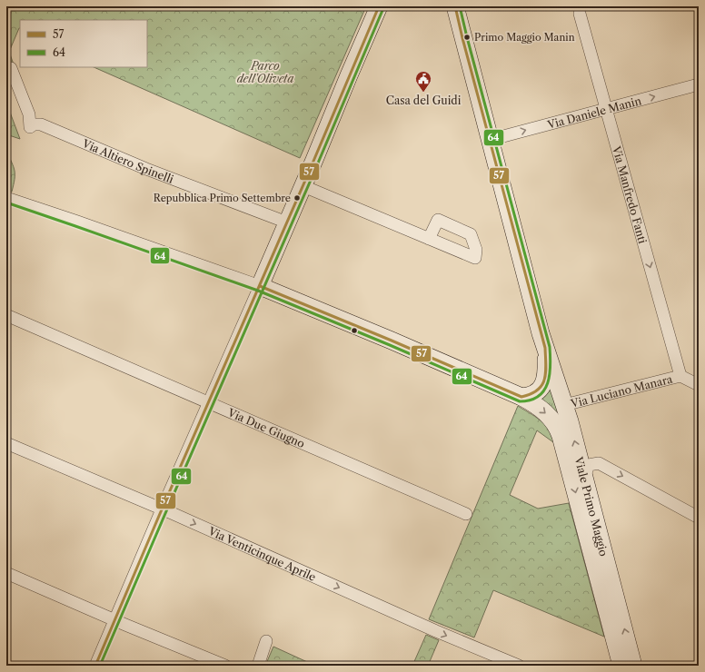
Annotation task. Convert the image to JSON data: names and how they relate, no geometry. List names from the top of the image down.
{
  "streets": {
    "main road": ["Viale Primo Maggio"],
    "street": [
      "Via Daniele Manin",
      "Via Altiero Spinelli",
      "Via Manfredo Fanti",
      "Via Luciano Manara",
      "Via Due Giugno",
      "Via Venticinque Aprile"
    ]
  },
  "crossings": [
    ["Via Daniele Manin", "Via Manfredo Fanti"],
    ["Via Daniele Manin", "Viale Primo Maggio"],
    ["Via Manfredo Fanti", "Via Luciano Manara"],
    ["Via Luciano Manara", "Viale Primo Maggio"]
  ],
  "one_way": ["Via Daniele Manin", "Via Manfredo Fanti", "Via Venticinque Aprile"],
  "parks": ["Parco dell'Oliveta"],
  "places": {
    "other": ["Primo Maggio Manin", "Repubblica Primo Settembre"],
    "public building": ["Casa del Guidi"]
  },
  "lines": ["transit line 57", "transit line 64"],
  "legend": ["57", "64"]
}
